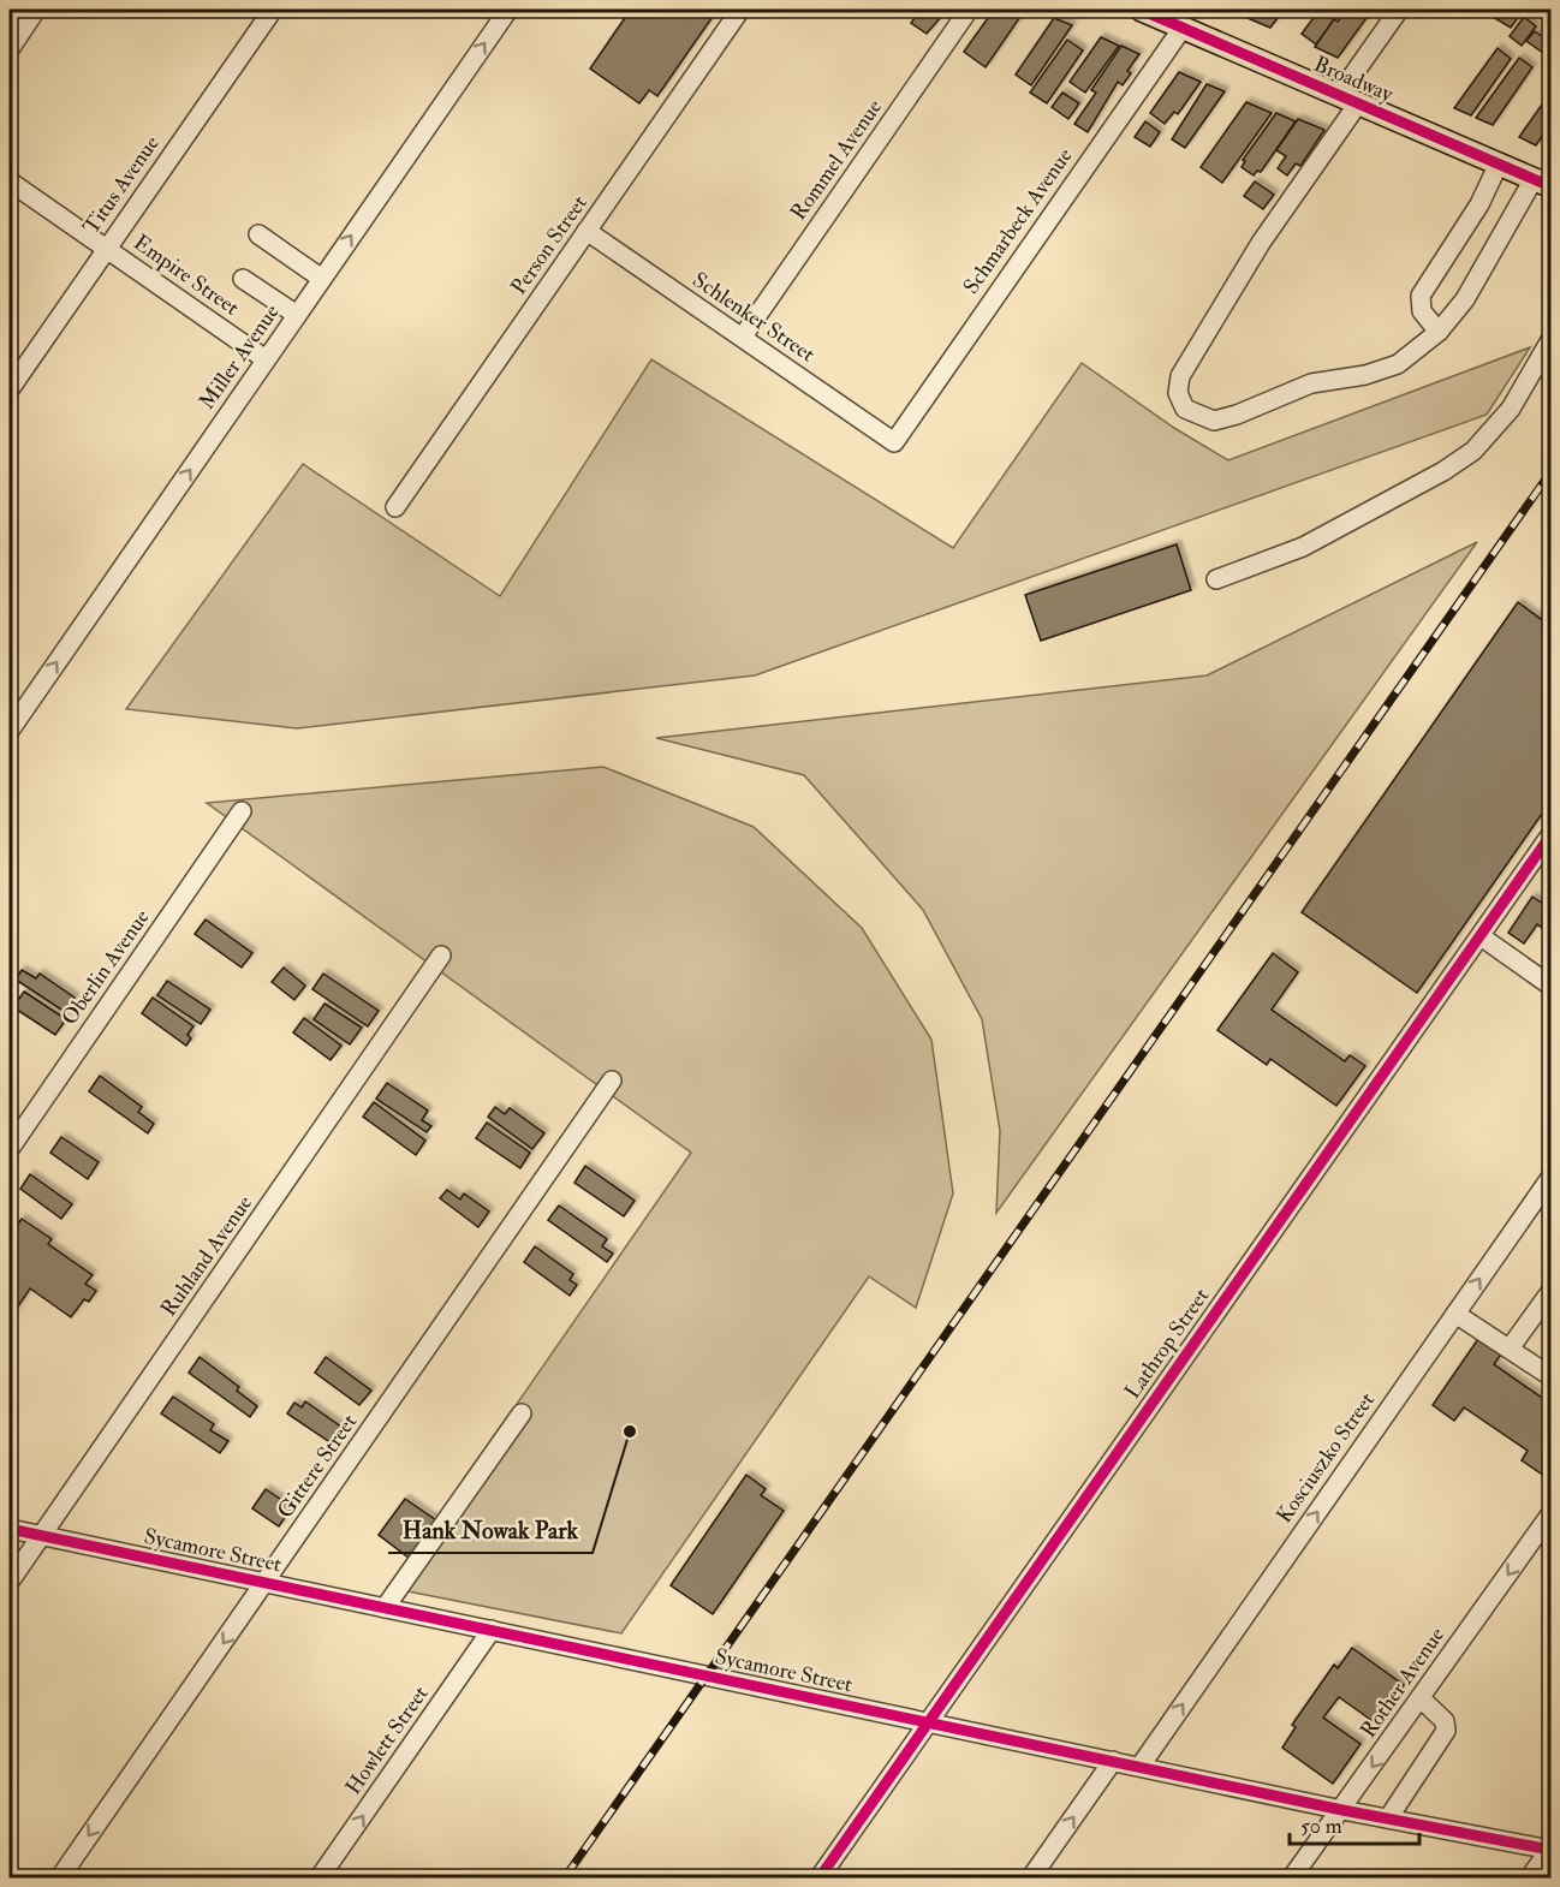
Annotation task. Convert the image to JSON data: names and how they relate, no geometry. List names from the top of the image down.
{
  "streets": {
    "main road": ["Broadway"],
    "street": [
      "Rommel Avenue",
      "Titus Avenue",
      "Schmarbeck Avenue",
      "Person Street",
      "Empire Street",
      "Schlenker Street",
      "Miller Avenue",
      "Oberlin Avenue",
      "Ruhland Avenue",
      "Lathrop Street",
      "Kosciuszko Street",
      "Gittere Street",
      "Sycamore Street",
      "Rother Avenue",
      "Howlett Street"
    ]
  },
  "crossings": [
    ["Broadway", "Schmarbeck Avenue"],
    ["Rommel Avenue", "Schlenker Street"],
    ["Titus Avenue", "Empire Street"],
    ["Schmarbeck Avenue", "Schlenker Street"],
    ["Person Street", "Schlenker Street"],
    ["Empire Street", "Miller Avenue"],
    ["Ruhland Avenue", "Sycamore Street"],
    ["Lathrop Street", "Sycamore Street"],
    ["Kosciuszko Street", "Sycamore Street"],
    ["Gittere Street", "Sycamore Street"],
    ["Sycamore Street", "Rother Avenue"],
    ["Sycamore Street", "Howlett Street"]
  ],
  "one_way": [
    "Miller Avenue",
    "Kosciuszko Street",
    "Gittere Street",
    "Rother Avenue",
    "Howlett Street"
  ],
  "places": ["Hank Nowak Park"],
  "scale_bar": "50 m"
}
